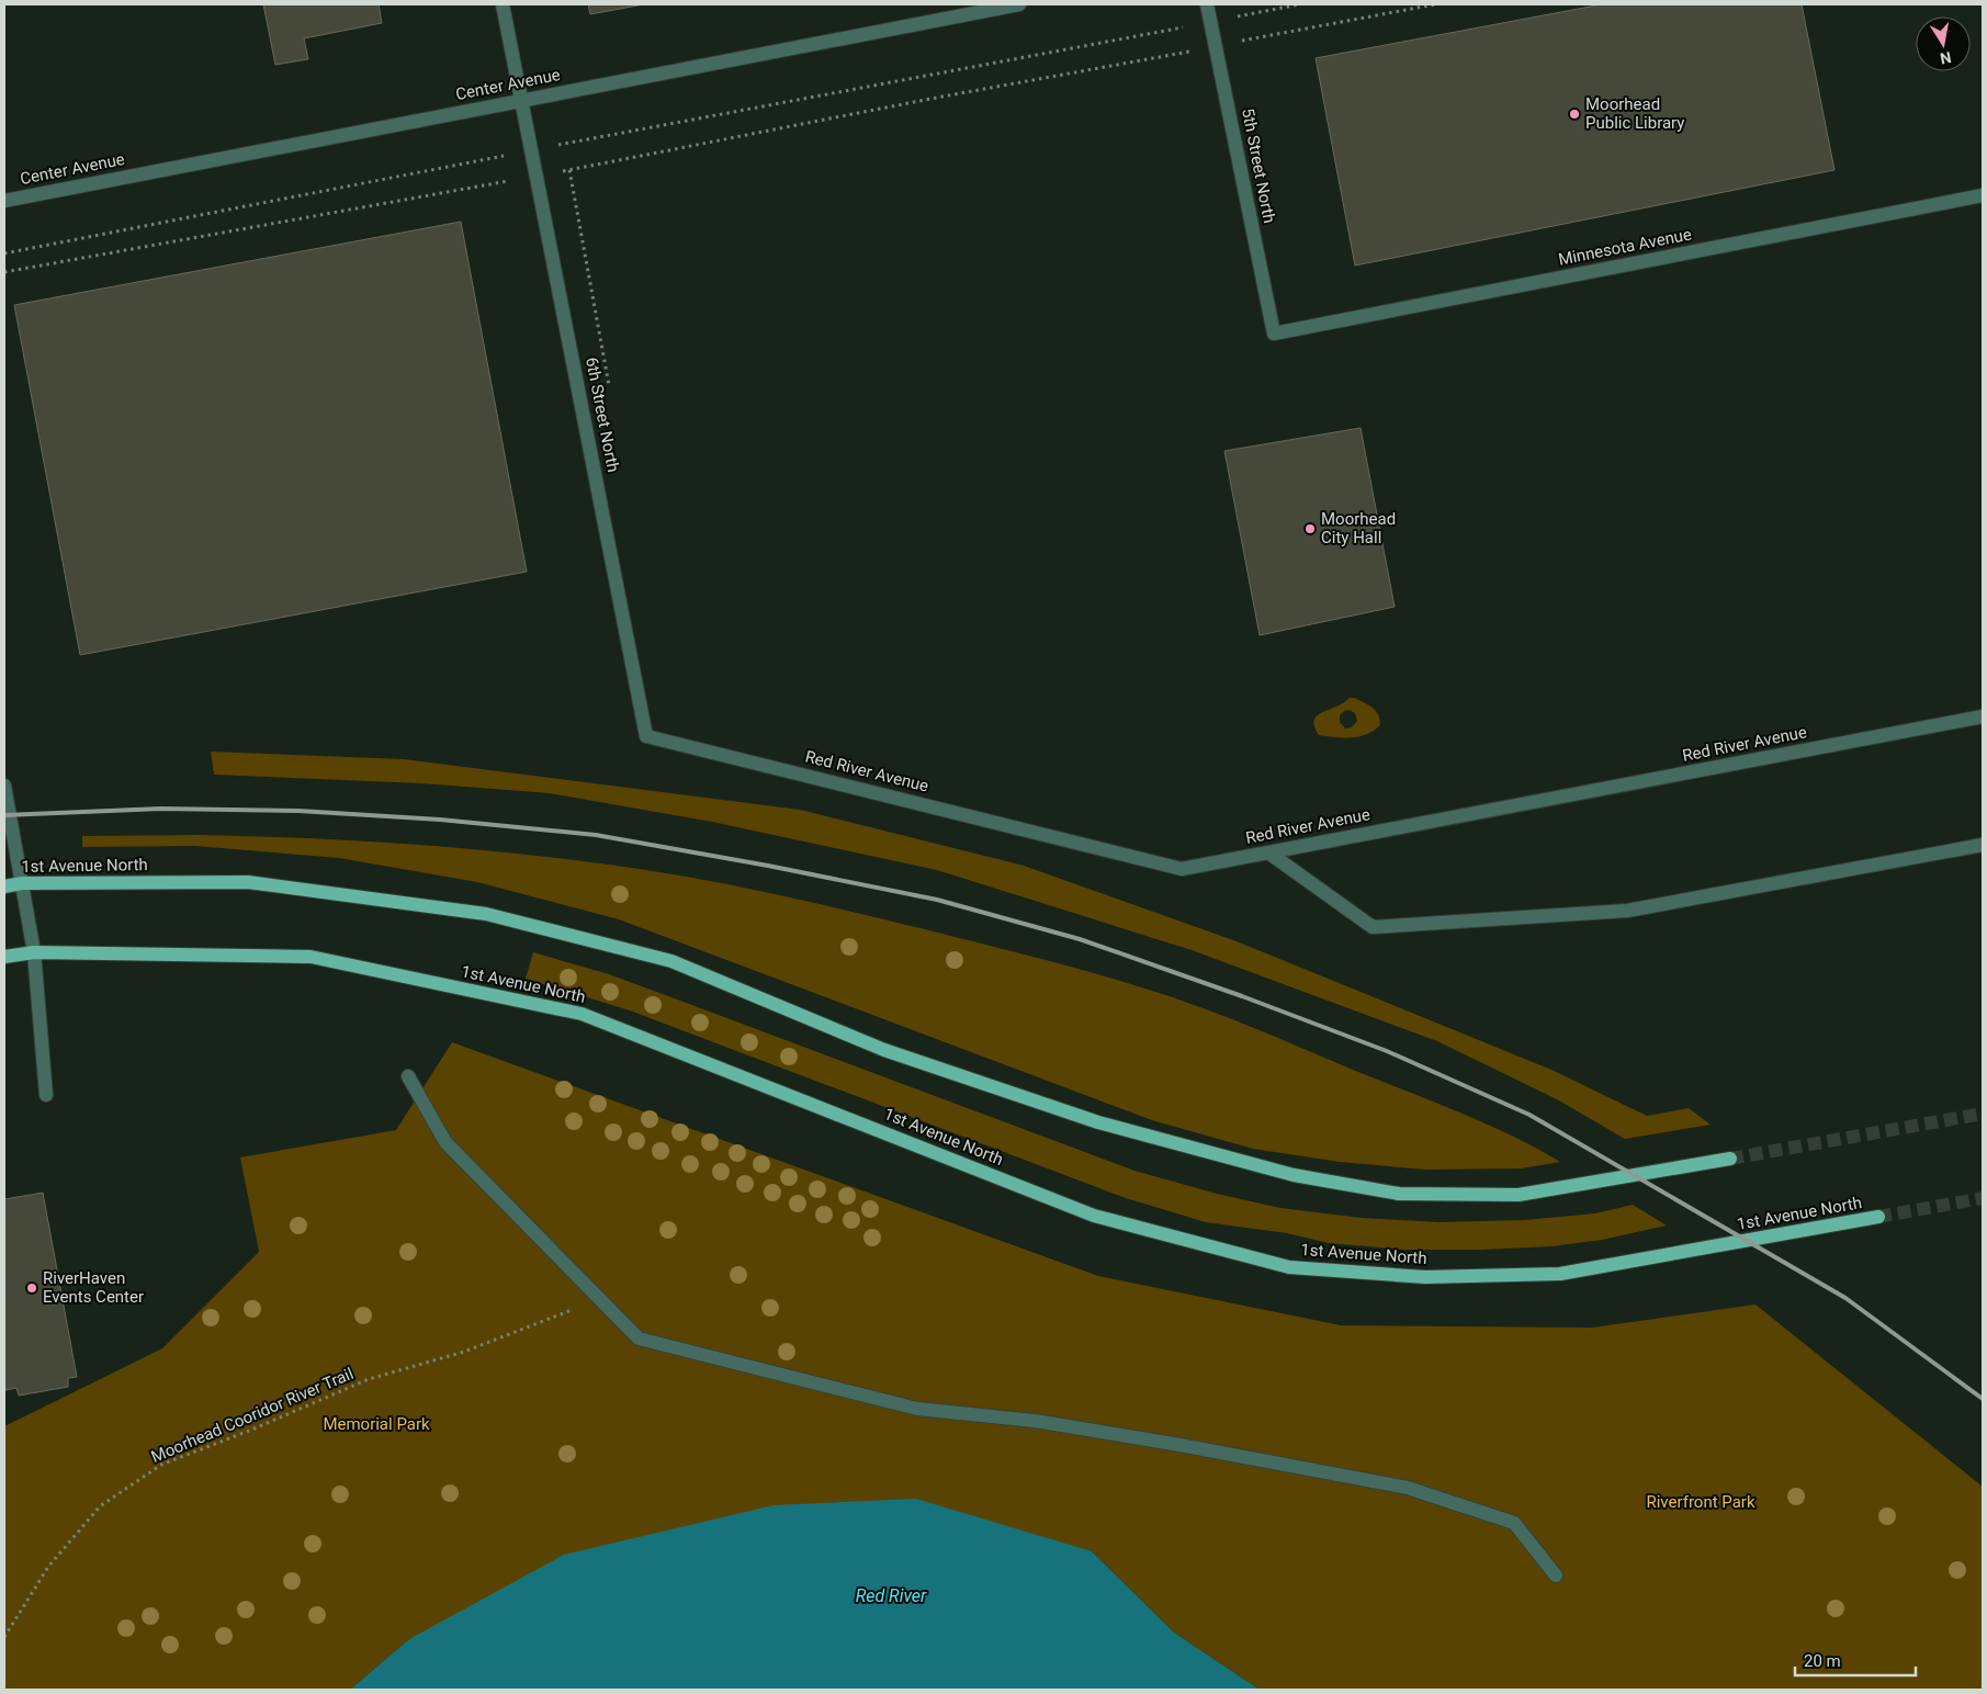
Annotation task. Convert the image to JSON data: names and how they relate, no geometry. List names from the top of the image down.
{
  "streets": {
    "main road": ["1st Avenue North"],
    "street": [
      "Center Avenue",
      "5th Street North",
      "Minnesota Avenue",
      "6th Street North",
      "Red River Avenue"
    ],
    "path": ["Moorhead Cooridor River Trail"]
  },
  "crossings": [
    ["Center Avenue", "6th Street North"],
    ["5th Street North", "Minnesota Avenue"],
    ["6th Street North", "Red River Avenue"]
  ],
  "water": ["Red River"],
  "parks": ["Memorial Park", "Riverfront Park"],
  "places": ["Moorhead Public Library", "Moorhead City Hall", "RiverHaven Events Center"],
  "scale_bar": "20 m",
  "north": "bottom"
}
